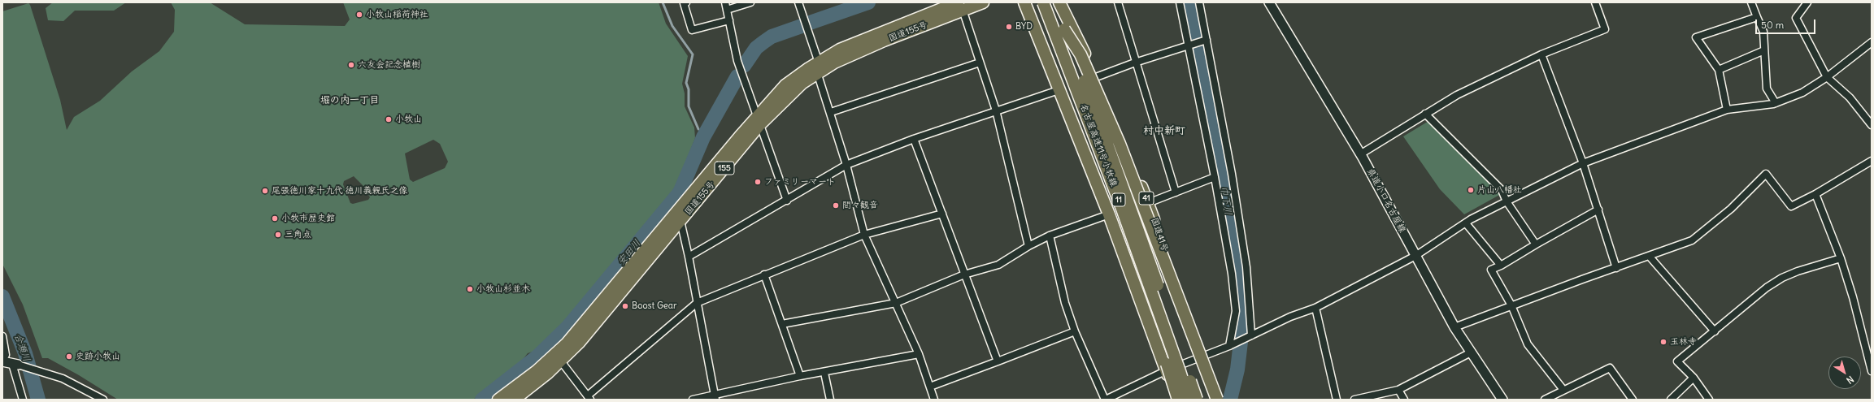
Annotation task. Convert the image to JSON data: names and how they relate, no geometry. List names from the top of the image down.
{
  "streets": {
    "highway": [
      "国道155号",
      "名古屋高速11号小牧線",
      "155",
      "41",
      "11",
      "国道41号"
    ],
    "main road": ["県道小口名古屋線"]
  },
  "districts": ["堀の内一丁目", "村中新町"],
  "water": ["巾下川", "安田川", "合瀬川"],
  "places": [
    "小牧山稲荷神社",
    "BYD",
    "六友会記念植樹",
    "小牧山",
    "ファミリーマート",
    "片山八幡社",
    "尾張徳川家十九代 徳川義親氏之像",
    "間々観音",
    "小牧市歴史館",
    "三角点",
    "小牧山杉並木",
    "Boost Gear",
    "玉林寺",
    "史跡小牧山"
  ],
  "scale_bar": "50 m",
  "north": "bottom right"
}
